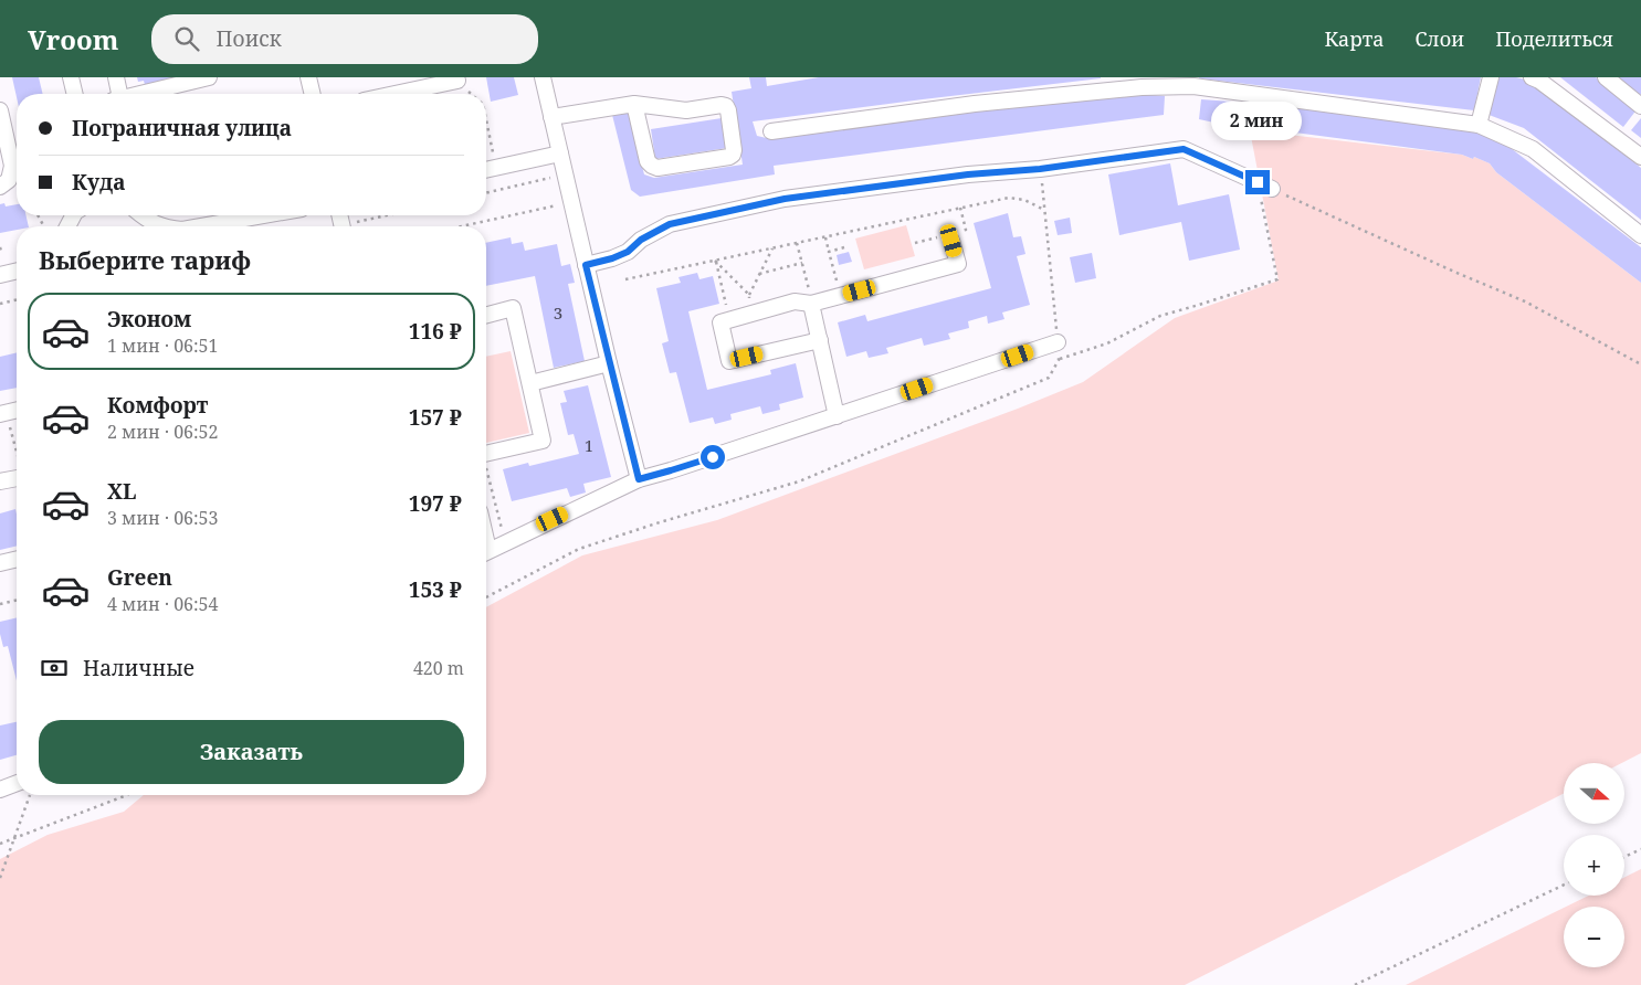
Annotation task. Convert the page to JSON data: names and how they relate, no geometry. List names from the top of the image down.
{
  "house_numbers": ["3", "1"],
  "north": "right",
  "page": {
    "header": "Vroom",
    "search": "Поиск",
    "nav": ["Карта", "Слои", "Поделиться"],
    "banner": ["Пограничная улица", "Куда"],
    "bubble": "2 мин",
    "heading": "Выберите тариф",
    "list": [
      {
        "name": "Эконом",
        "note": "1 мин · 06:51",
        "value": "116 ₽"
      },
      {
        "name": "Комфорт",
        "note": "2 мин · 06:52",
        "value": "157 ₽"
      },
      {
        "name": "XL",
        "note": "3 мин · 06:53",
        "value": "197 ₽"
      },
      {
        "name": "Green",
        "note": "4 мин · 06:54",
        "value": "153 ₽"
      }
    ],
    "pay": ["Наличные", "420 m"],
    "buttons": "Заказать",
    "map_buttons": ["+", "−"]
  }
}
